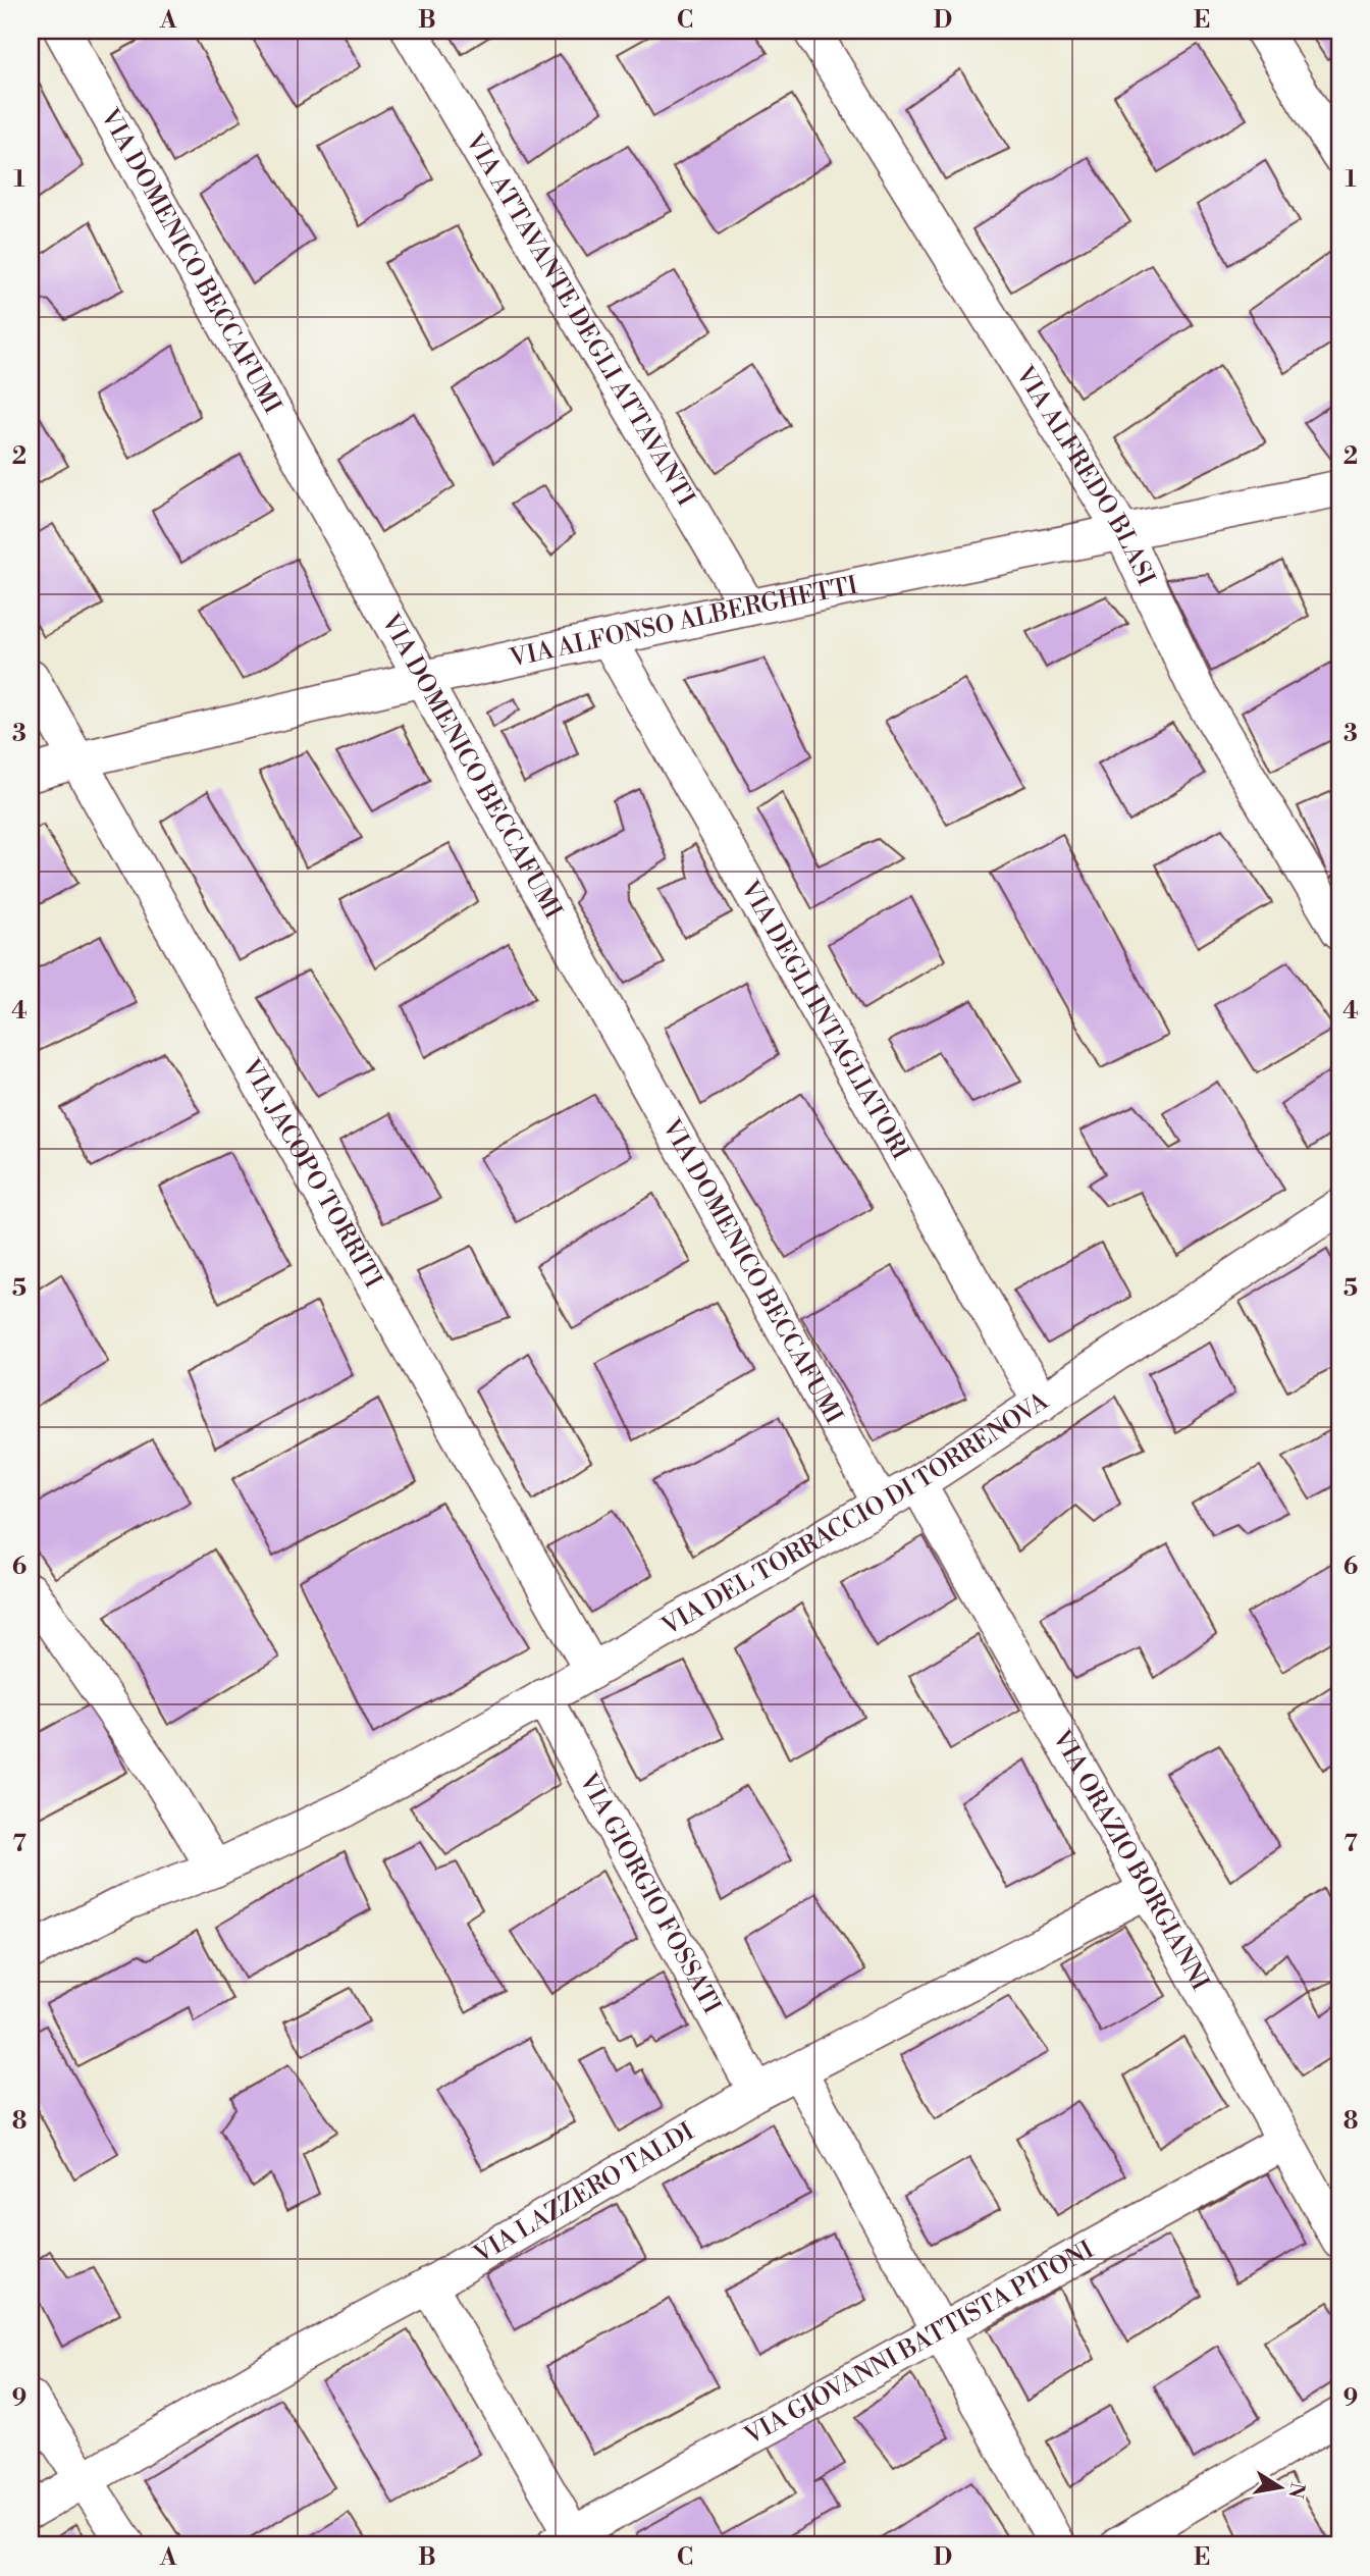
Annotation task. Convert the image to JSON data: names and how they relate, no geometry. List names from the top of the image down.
{
  "streets": {
    "street": [
      "VIA DOMENICO BECCAFUMI",
      "VIA ATTAVANTE DEGLI ATTAVANTI",
      "VIA ALFREDO BLASI",
      "VIA ALFONSO ALBERGHETTI",
      "VIA DEGLI INTAGLIATORI",
      "VIA JACOPO TORRITI",
      "VIA DEL TORRACCIO DI TORRENOVA",
      "VIA ORAZIO BORGIANNI",
      "VIA GIORGIO FOSSATI",
      "VIA LAZZERO TALDI",
      "VIA GIOVANNI BATTISTA PITONI"
    ]
  },
  "crossings": [
    ["VIA DOMENICO BECCAFUMI", "VIA ALFONSO ALBERGHETTI"],
    ["VIA DOMENICO BECCAFUMI", "VIA DEL TORRACCIO DI TORRENOVA"],
    ["VIA ATTAVANTE DEGLI ATTAVANTI", "VIA ALFONSO ALBERGHETTI"],
    ["VIA ALFREDO BLASI", "VIA ALFONSO ALBERGHETTI"],
    ["VIA ALFONSO ALBERGHETTI", "VIA DEGLI INTAGLIATORI"],
    ["VIA ALFONSO ALBERGHETTI", "VIA JACOPO TORRITI"],
    ["VIA DEGLI INTAGLIATORI", "VIA DEL TORRACCIO DI TORRENOVA"],
    ["VIA JACOPO TORRITI", "VIA DEL TORRACCIO DI TORRENOVA"],
    ["VIA DEL TORRACCIO DI TORRENOVA", "VIA ORAZIO BORGIANNI"],
    ["VIA DEL TORRACCIO DI TORRENOVA", "VIA GIORGIO FOSSATI"],
    ["VIA ORAZIO BORGIANNI", "VIA LAZZERO TALDI"],
    ["VIA ORAZIO BORGIANNI", "VIA GIOVANNI BATTISTA PITONI"],
    ["VIA GIORGIO FOSSATI", "VIA LAZZERO TALDI"]
  ],
  "north": "right",
  "grid": {
    "columns": [
      "A",
      "B",
      "C",
      "D",
      "E"
    ],
    "rows": [
      "1",
      "2",
      "3",
      "4",
      "5",
      "6",
      "7",
      "8",
      "9"
    ]
  }
}
